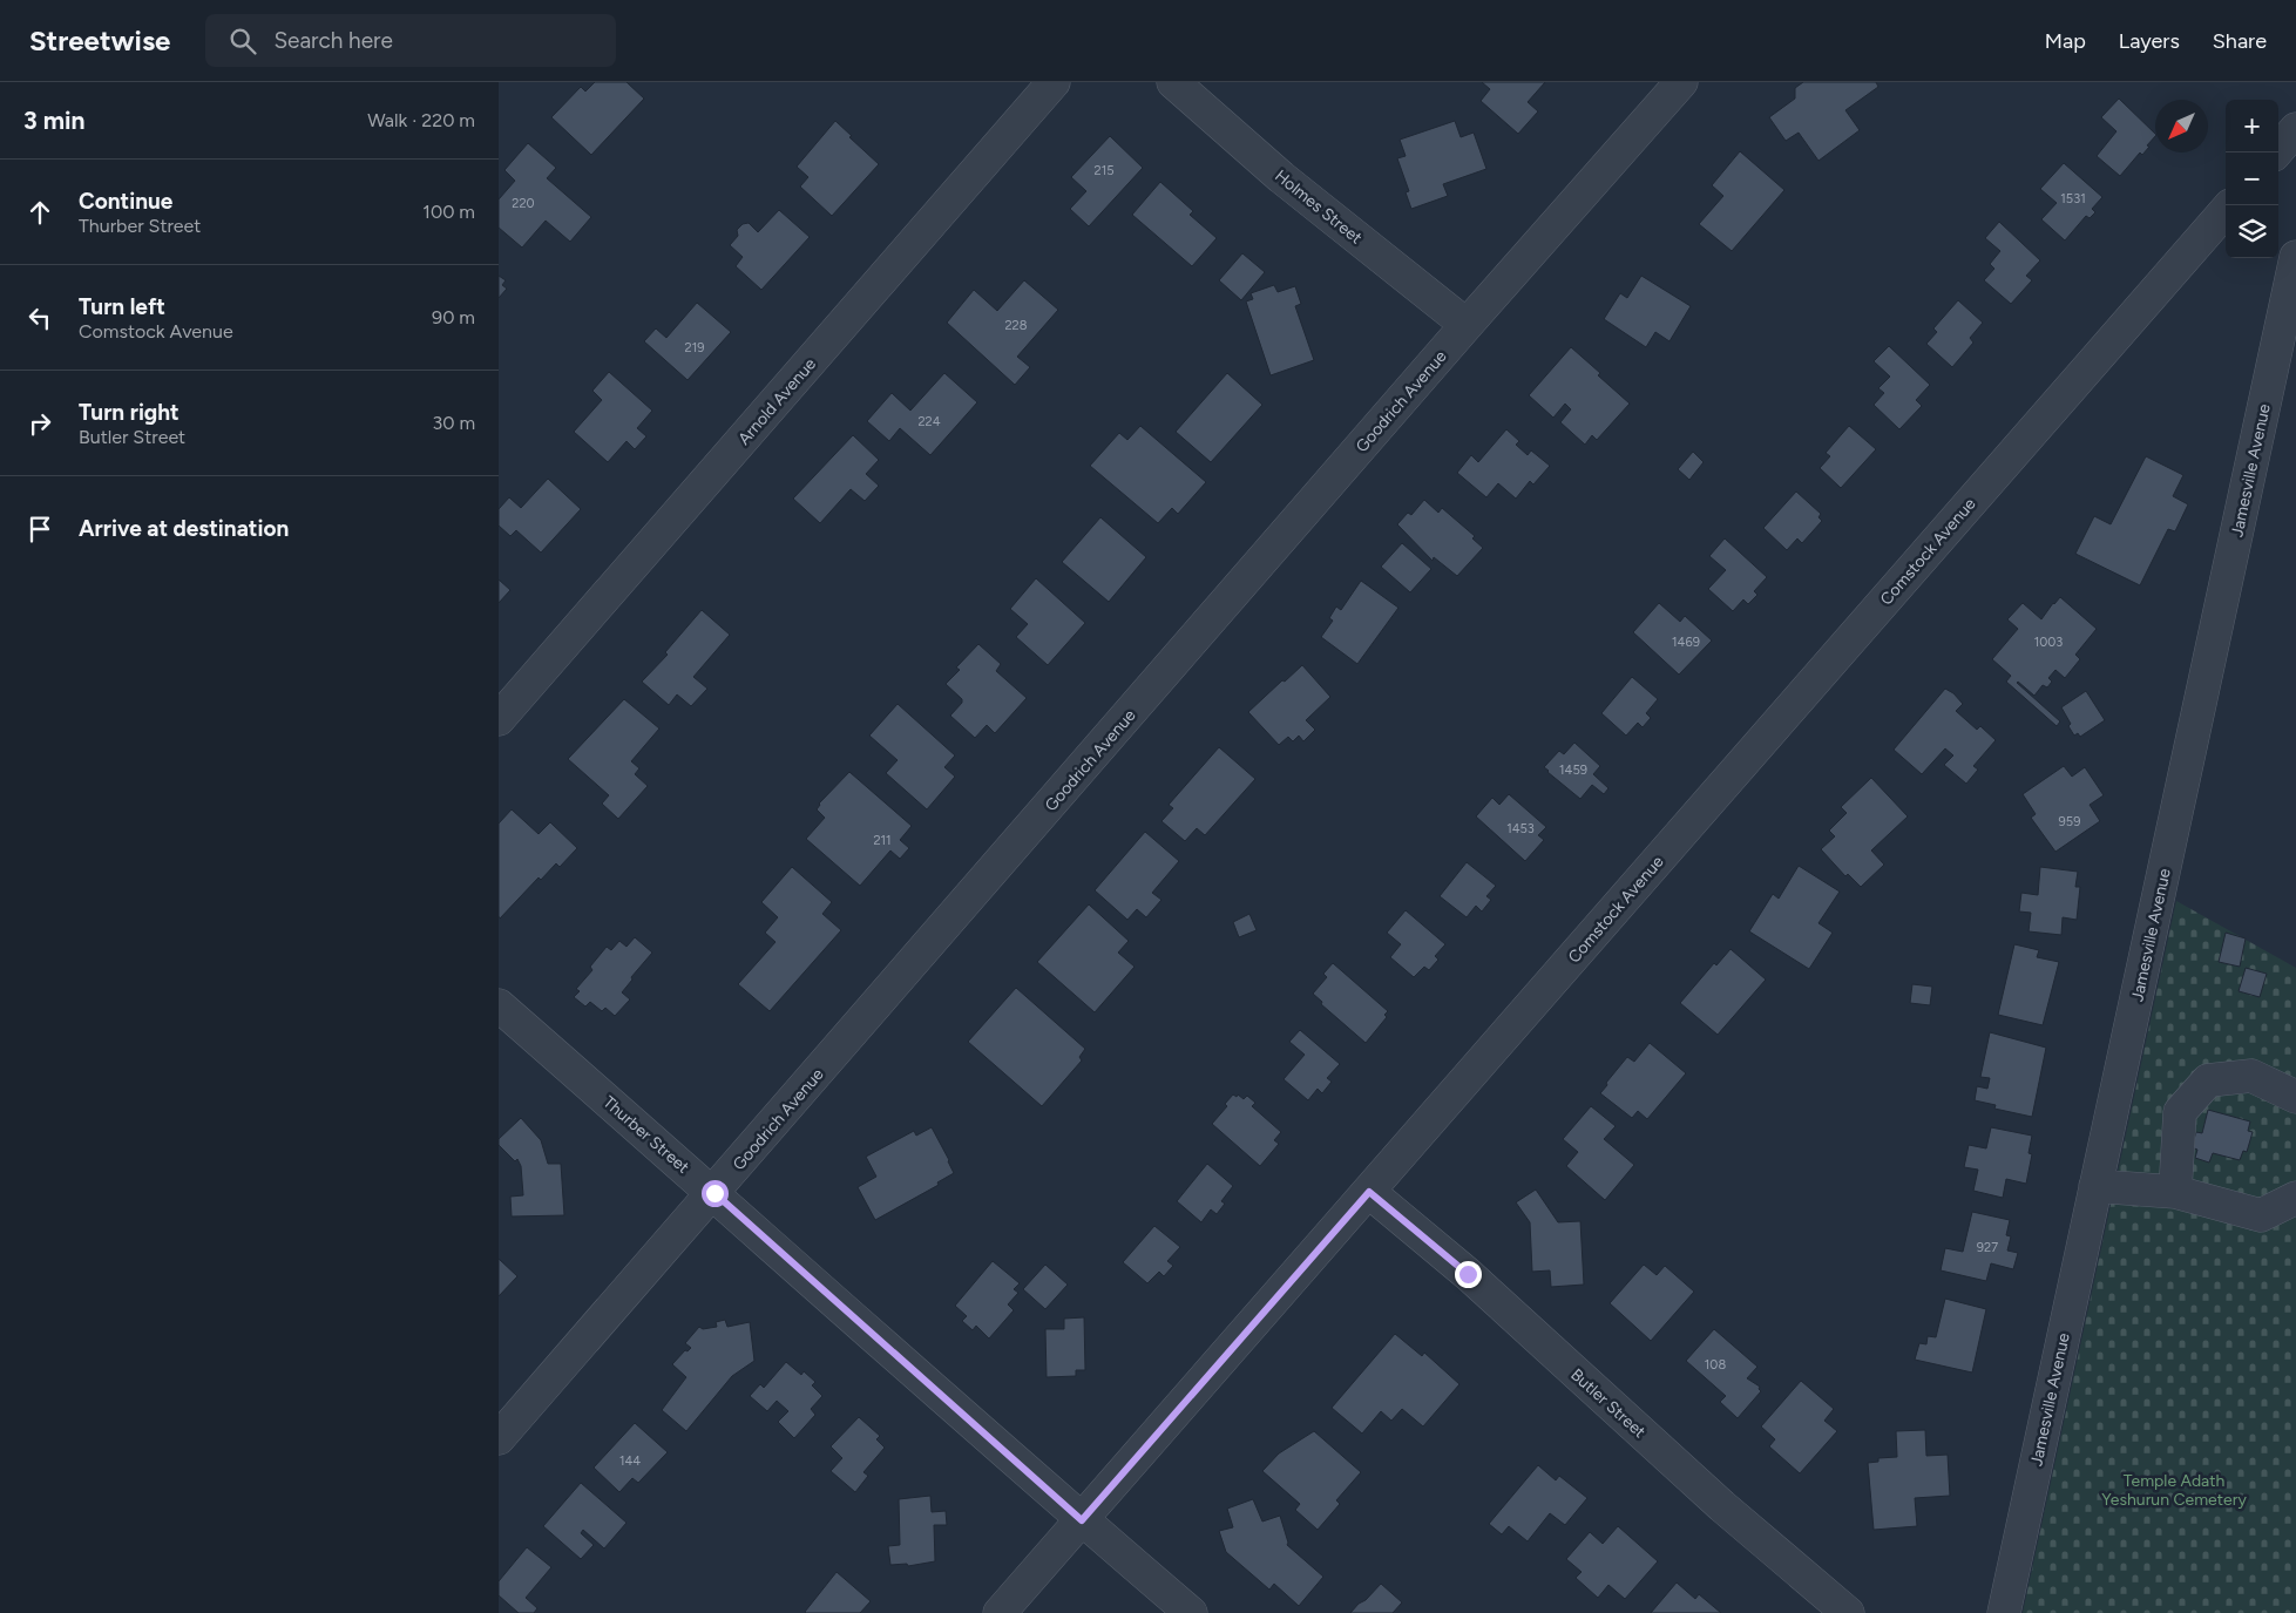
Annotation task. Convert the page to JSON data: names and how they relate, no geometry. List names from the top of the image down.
{
  "streets": {
    "street": [
      "Holmes Street",
      "Arnold Avenue",
      "Goodrich Avenue",
      "Jamesville Avenue",
      "Comstock Avenue",
      "Thurber Street",
      "Butler Street"
    ]
  },
  "crossings": [
    ["Holmes Street", "Goodrich Avenue"],
    ["Goodrich Avenue", "Thurber Street"],
    ["Comstock Avenue", "Thurber Street"],
    ["Comstock Avenue", "Butler Street"]
  ],
  "parks": ["Temple Adath Yeshurun Cemetery"],
  "house_numbers": [
    "215",
    "1531",
    "220",
    "228",
    "219",
    "224",
    "1469",
    "1003",
    "1459",
    "959",
    "1453",
    "211",
    "927",
    "108",
    "144"
  ],
  "north": "bottom left",
  "page": {
    "header": "Streetwise",
    "search": "Search here",
    "nav": ["Map", "Layers", "Share"],
    "heading": ["3 min", "Walk · 220 m"],
    "map_buttons": ["+", "−"],
    "list": [
      ["Continue", "Thurber Street", "100 m"],
      ["Turn left", "Comstock Avenue", "90 m"],
      ["Turn right", "Butler Street", "30 m"],
      "Arrive at destination"
    ]
  }
}
